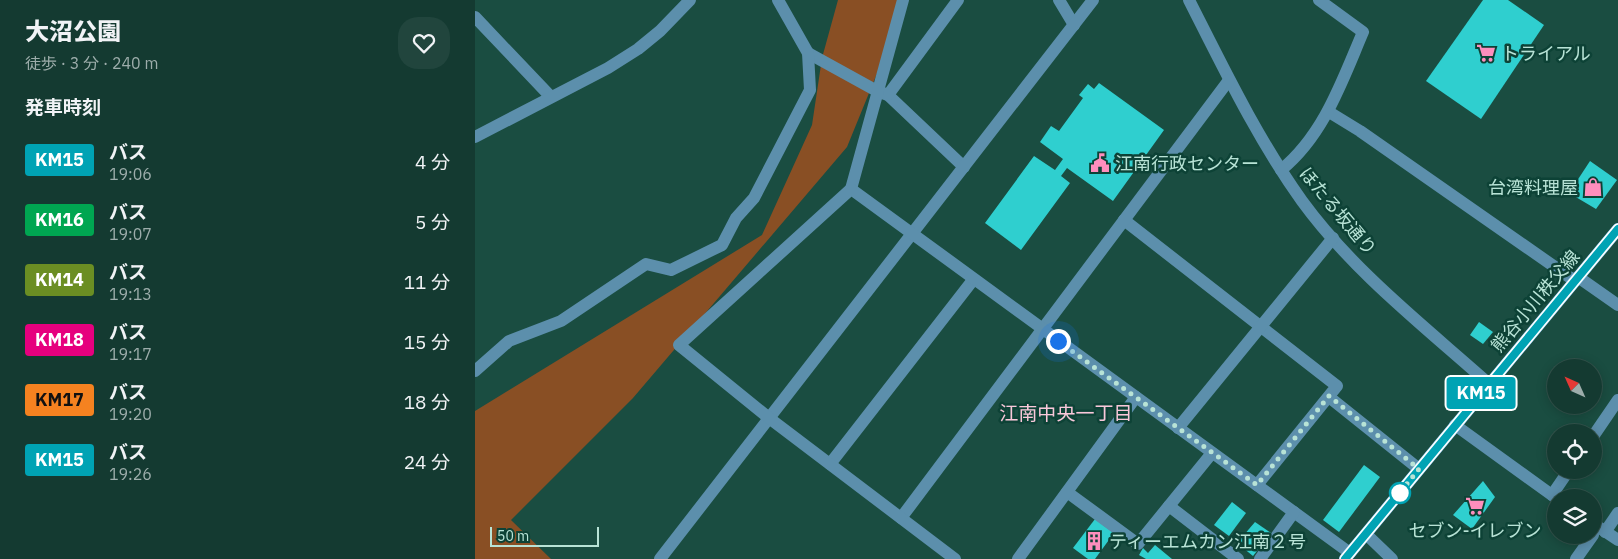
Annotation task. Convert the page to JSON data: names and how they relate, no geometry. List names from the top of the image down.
{
  "streets": {
    "main road": ["熊谷小川秩父線"],
    "street": ["ほたる坂通り"]
  },
  "crossings": [
    ["ほたる坂通り", "熊谷小川秩父線"]
  ],
  "districts": ["江南中央一丁目"],
  "places": {
    "supermarket": ["トライアル", "セブン-イレブン"],
    "public building": ["江南行政センター"],
    "shop": ["台湾料理屋"],
    "building": ["ティーエムカン江南２号"]
  },
  "lines": ["bus line KM15"],
  "scale_bar": "50 m",
  "north": "top left",
  "page": {
    "heading": [
      ["大沼公園", "徒歩 · 3 分 · 240 m"],
      "発車時刻"
    ],
    "on_map": "KM15",
    "list": [
      {
        "mark": "KM15",
        "name": "バス",
        "note": "19:06",
        "value": "4 分"
      },
      {
        "mark": "KM16",
        "name": "バス",
        "note": "19:07",
        "value": "5 分"
      },
      {
        "mark": "KM14",
        "name": "バス",
        "note": "19:13",
        "value": "11 分"
      },
      {
        "mark": "KM18",
        "name": "バス",
        "note": "19:17",
        "value": "15 分"
      },
      {
        "mark": "KM17",
        "name": "バス",
        "note": "19:20",
        "value": "18 分"
      },
      {
        "mark": "KM15",
        "name": "バス",
        "note": "19:26",
        "value": "24 分"
      }
    ],
    "scale": "50 m"
  }
}
